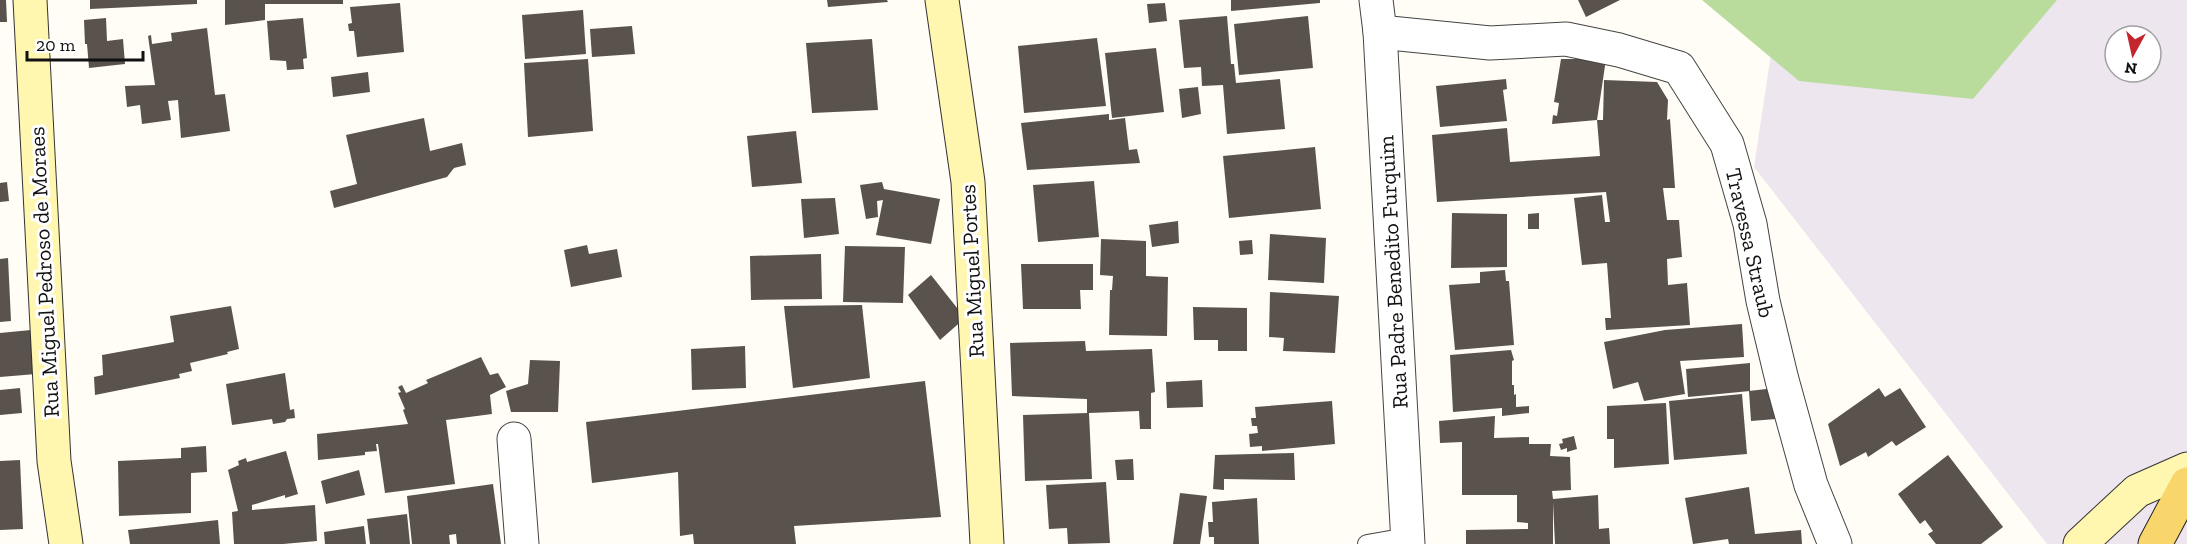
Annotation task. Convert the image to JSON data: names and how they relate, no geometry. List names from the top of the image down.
{
  "streets": {
    "street": [
      "Travessa Straub",
      "Rua Miguel Portes",
      "Rua Miguel Pedroso de Moraes",
      "Rua Padre Benedito Furquim"
    ]
  },
  "crossings": [
    ["Travessa Straub", "Rua Padre Benedito Furquim"]
  ],
  "scale_bar": "20 m",
  "north": "bottom"
}
